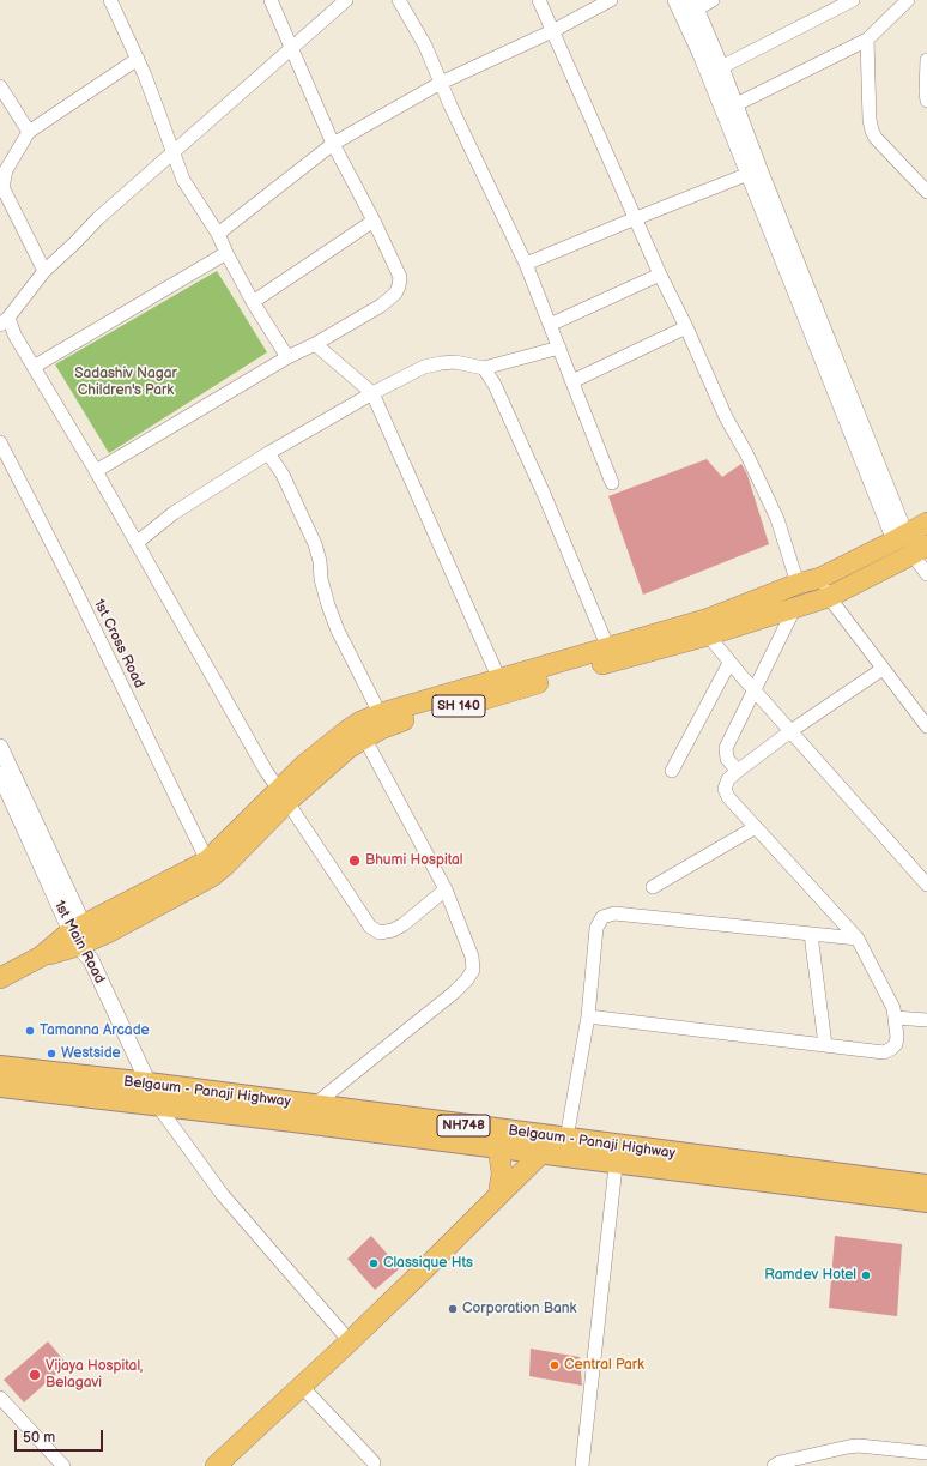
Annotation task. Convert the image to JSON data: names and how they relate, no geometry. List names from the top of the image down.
{
  "streets": {
    "highway": ["Belgaum - Panaji Highway", "NH748"],
    "main road": ["SH 140"],
    "street": ["1st Cross Road", "1st Main Road"]
  },
  "crossings": [
    ["1st Cross Road", "SH 140"],
    ["SH 140", "1st Main Road"],
    ["1st Main Road", "Belgaum - Panaji Highway"]
  ],
  "parks": ["Sadashiv Nagar Children's Park"],
  "places": [
    "Bhumi Hospital",
    "Tamanna Arcade",
    "Westside",
    "Classique Hts",
    "Ramdev Hotel",
    "Corporation Bank",
    "Central Park",
    "Vijaya Hospital, Belagavi"
  ],
  "scale_bar": "50 m"
}
